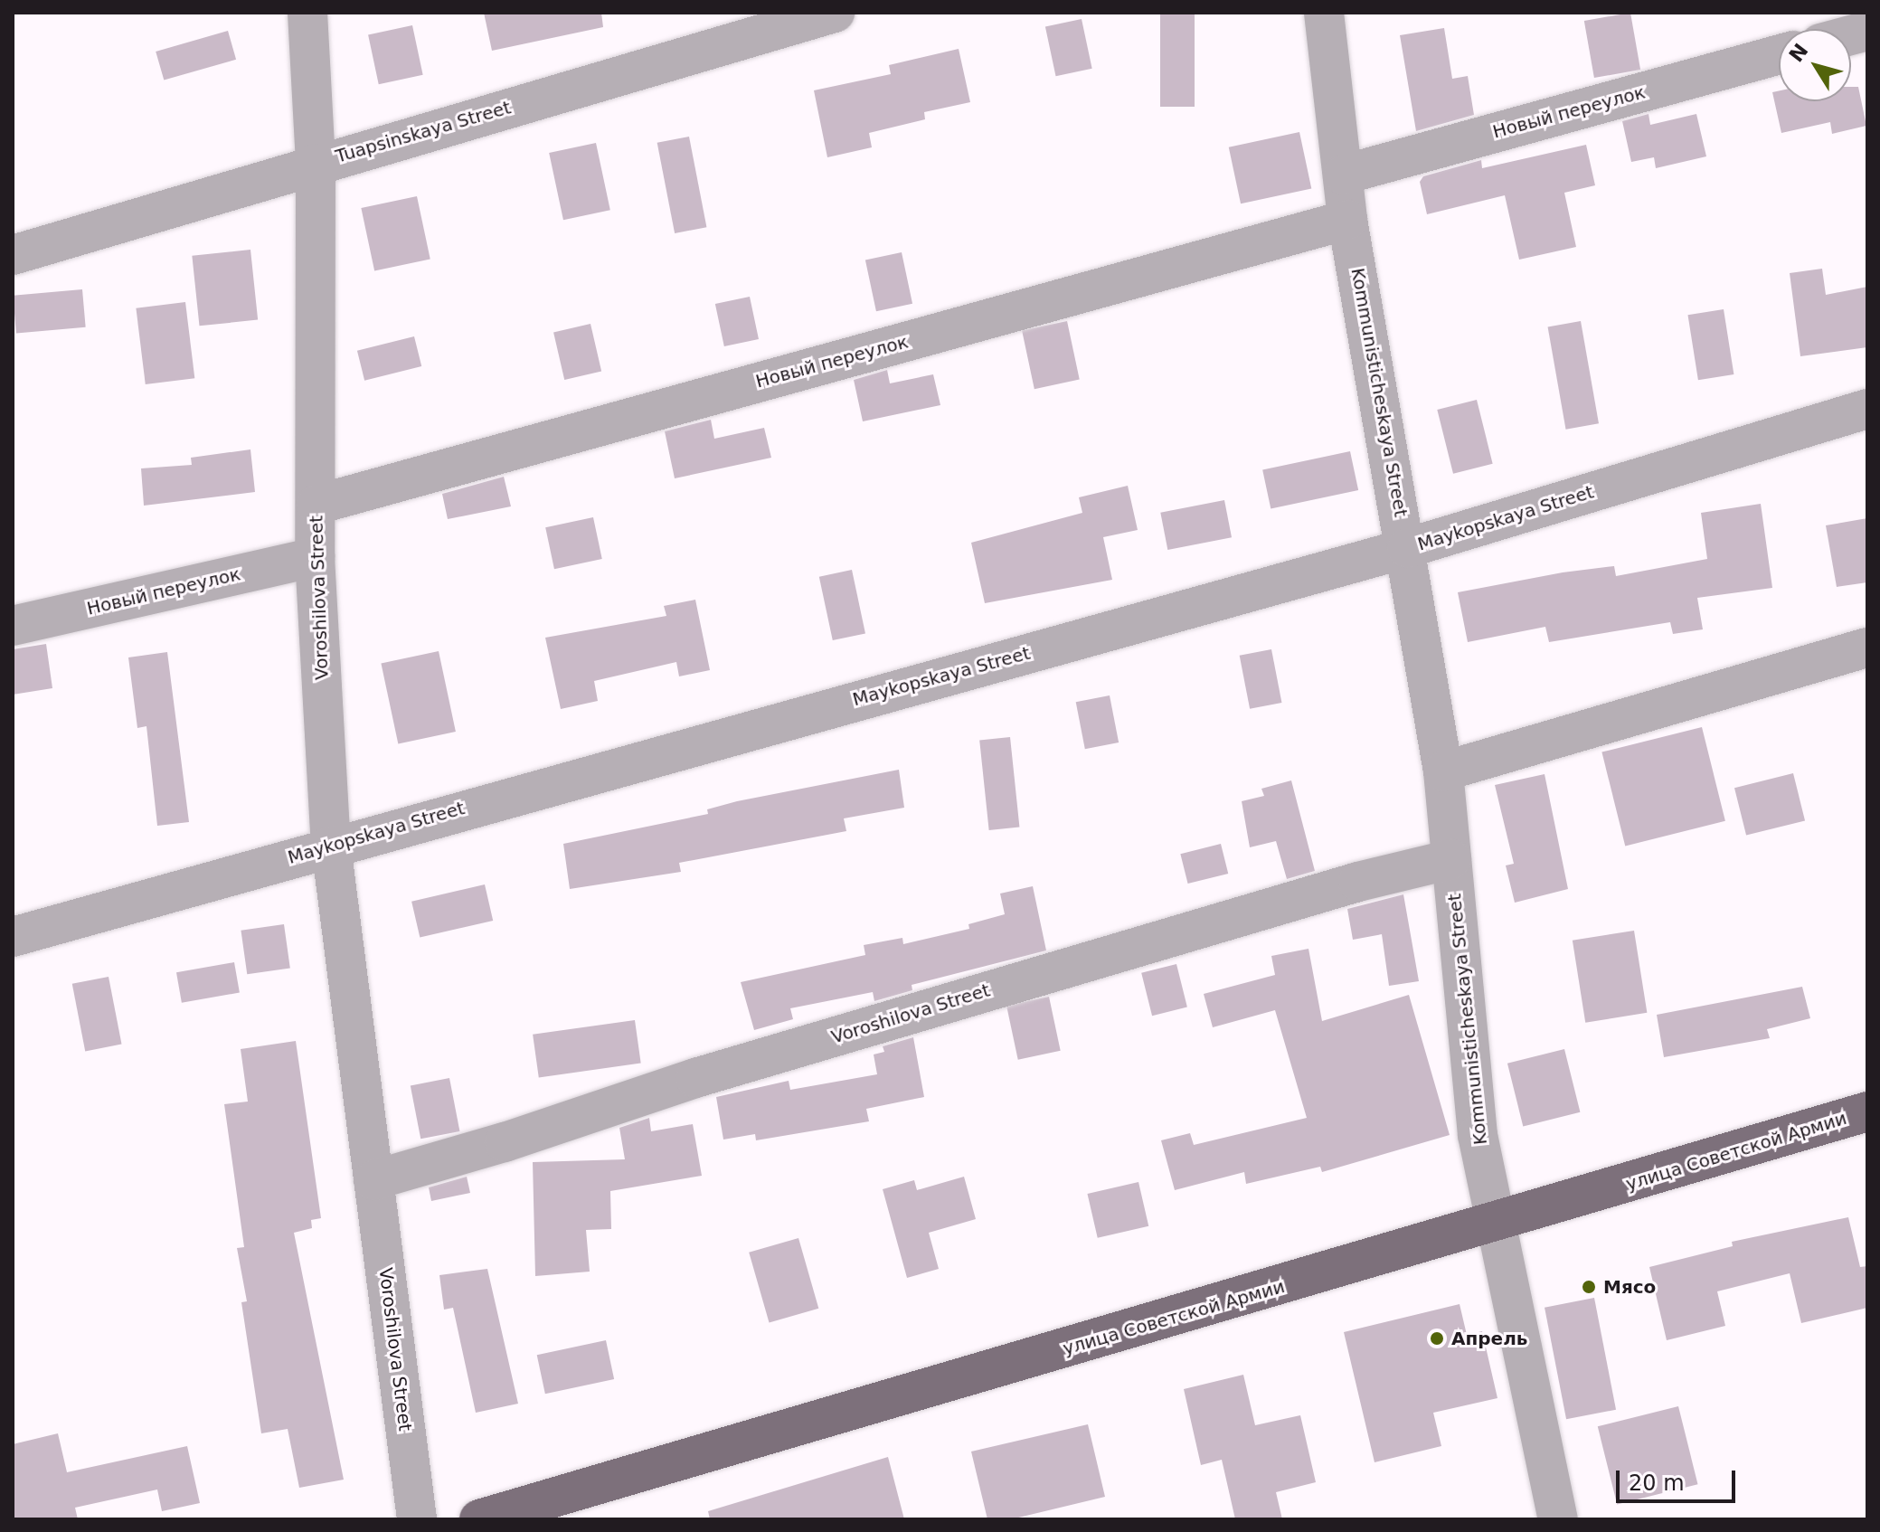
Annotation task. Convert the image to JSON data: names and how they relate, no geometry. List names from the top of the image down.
{
  "streets": {
    "main road": ["улица Советской Армии"],
    "street": [
      "Новый переулок",
      "Tuapsinskaya Street",
      "Kommunisticheskaya Street",
      "Maykopskaya Street",
      "Voroshilova Street"
    ]
  },
  "crossings": [
    ["Новый переулок", "Kommunisticheskaya Street"],
    ["Новый переулок", "Voroshilova Street"],
    ["Tuapsinskaya Street", "Voroshilova Street"],
    ["Kommunisticheskaya Street", "Maykopskaya Street"],
    ["Kommunisticheskaya Street", "Voroshilova Street"],
    ["Kommunisticheskaya Street", "улица Советской Армии"],
    ["Maykopskaya Street", "Voroshilova Street"]
  ],
  "places": ["Мясо", "Апрель"],
  "scale_bar": "20 m",
  "north": "top left"
}
